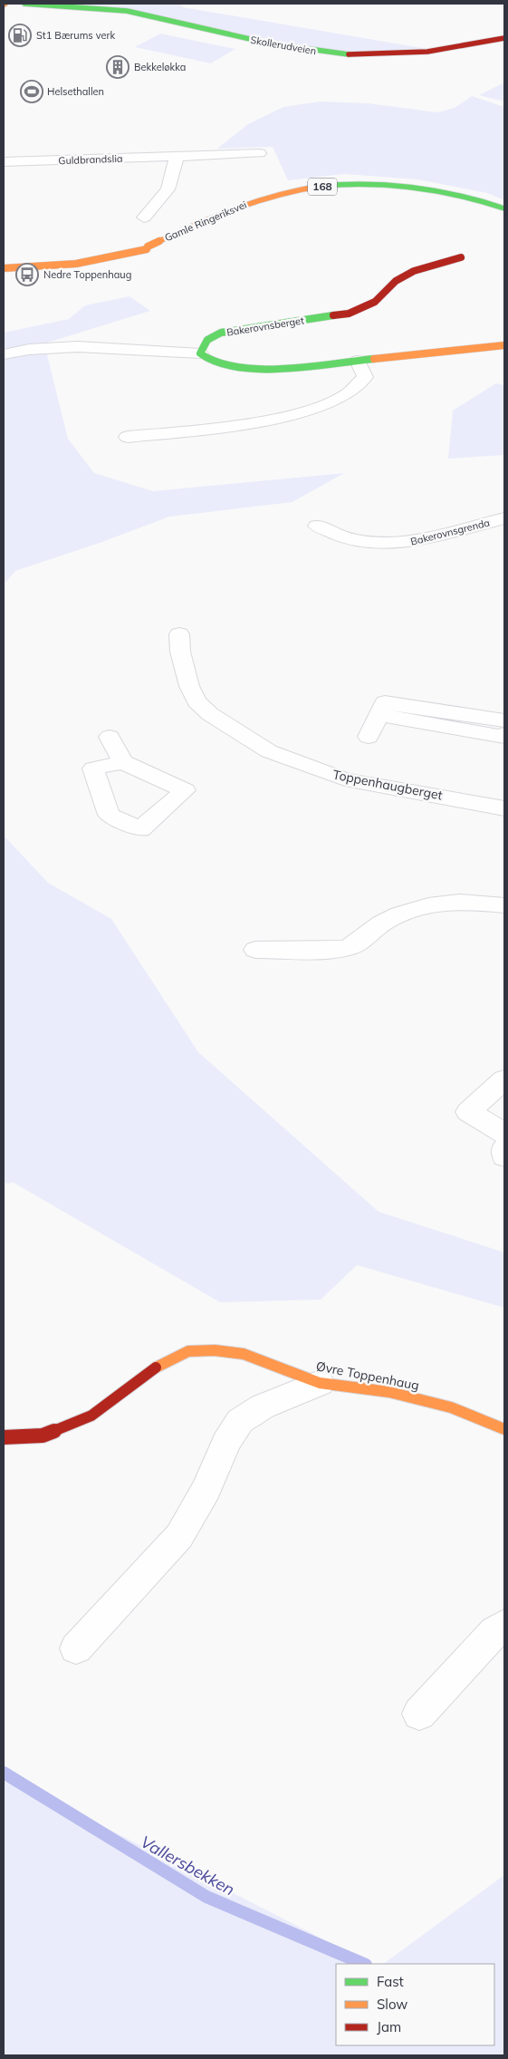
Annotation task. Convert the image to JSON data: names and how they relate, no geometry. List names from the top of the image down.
{
  "streets": {
    "street": [
      "Skollerudveien",
      "Guldbrandslia",
      "168",
      "Gamle Ringeriksvei",
      "Bakerovnsberget",
      "Bakerovnsgrenda",
      "Toppenhaugberget",
      "Øvre Toppenhaug"
    ]
  },
  "water": ["Vallersbekken"],
  "places": {
    "fuel station": ["St1 Bærums verk"],
    "building": ["Bekkeløkka"],
    "sports": ["Helsethallen"],
    "bus stop": ["Nedre Toppenhaug"]
  },
  "legend": ["Fast", "Slow", "Jam"]
}
